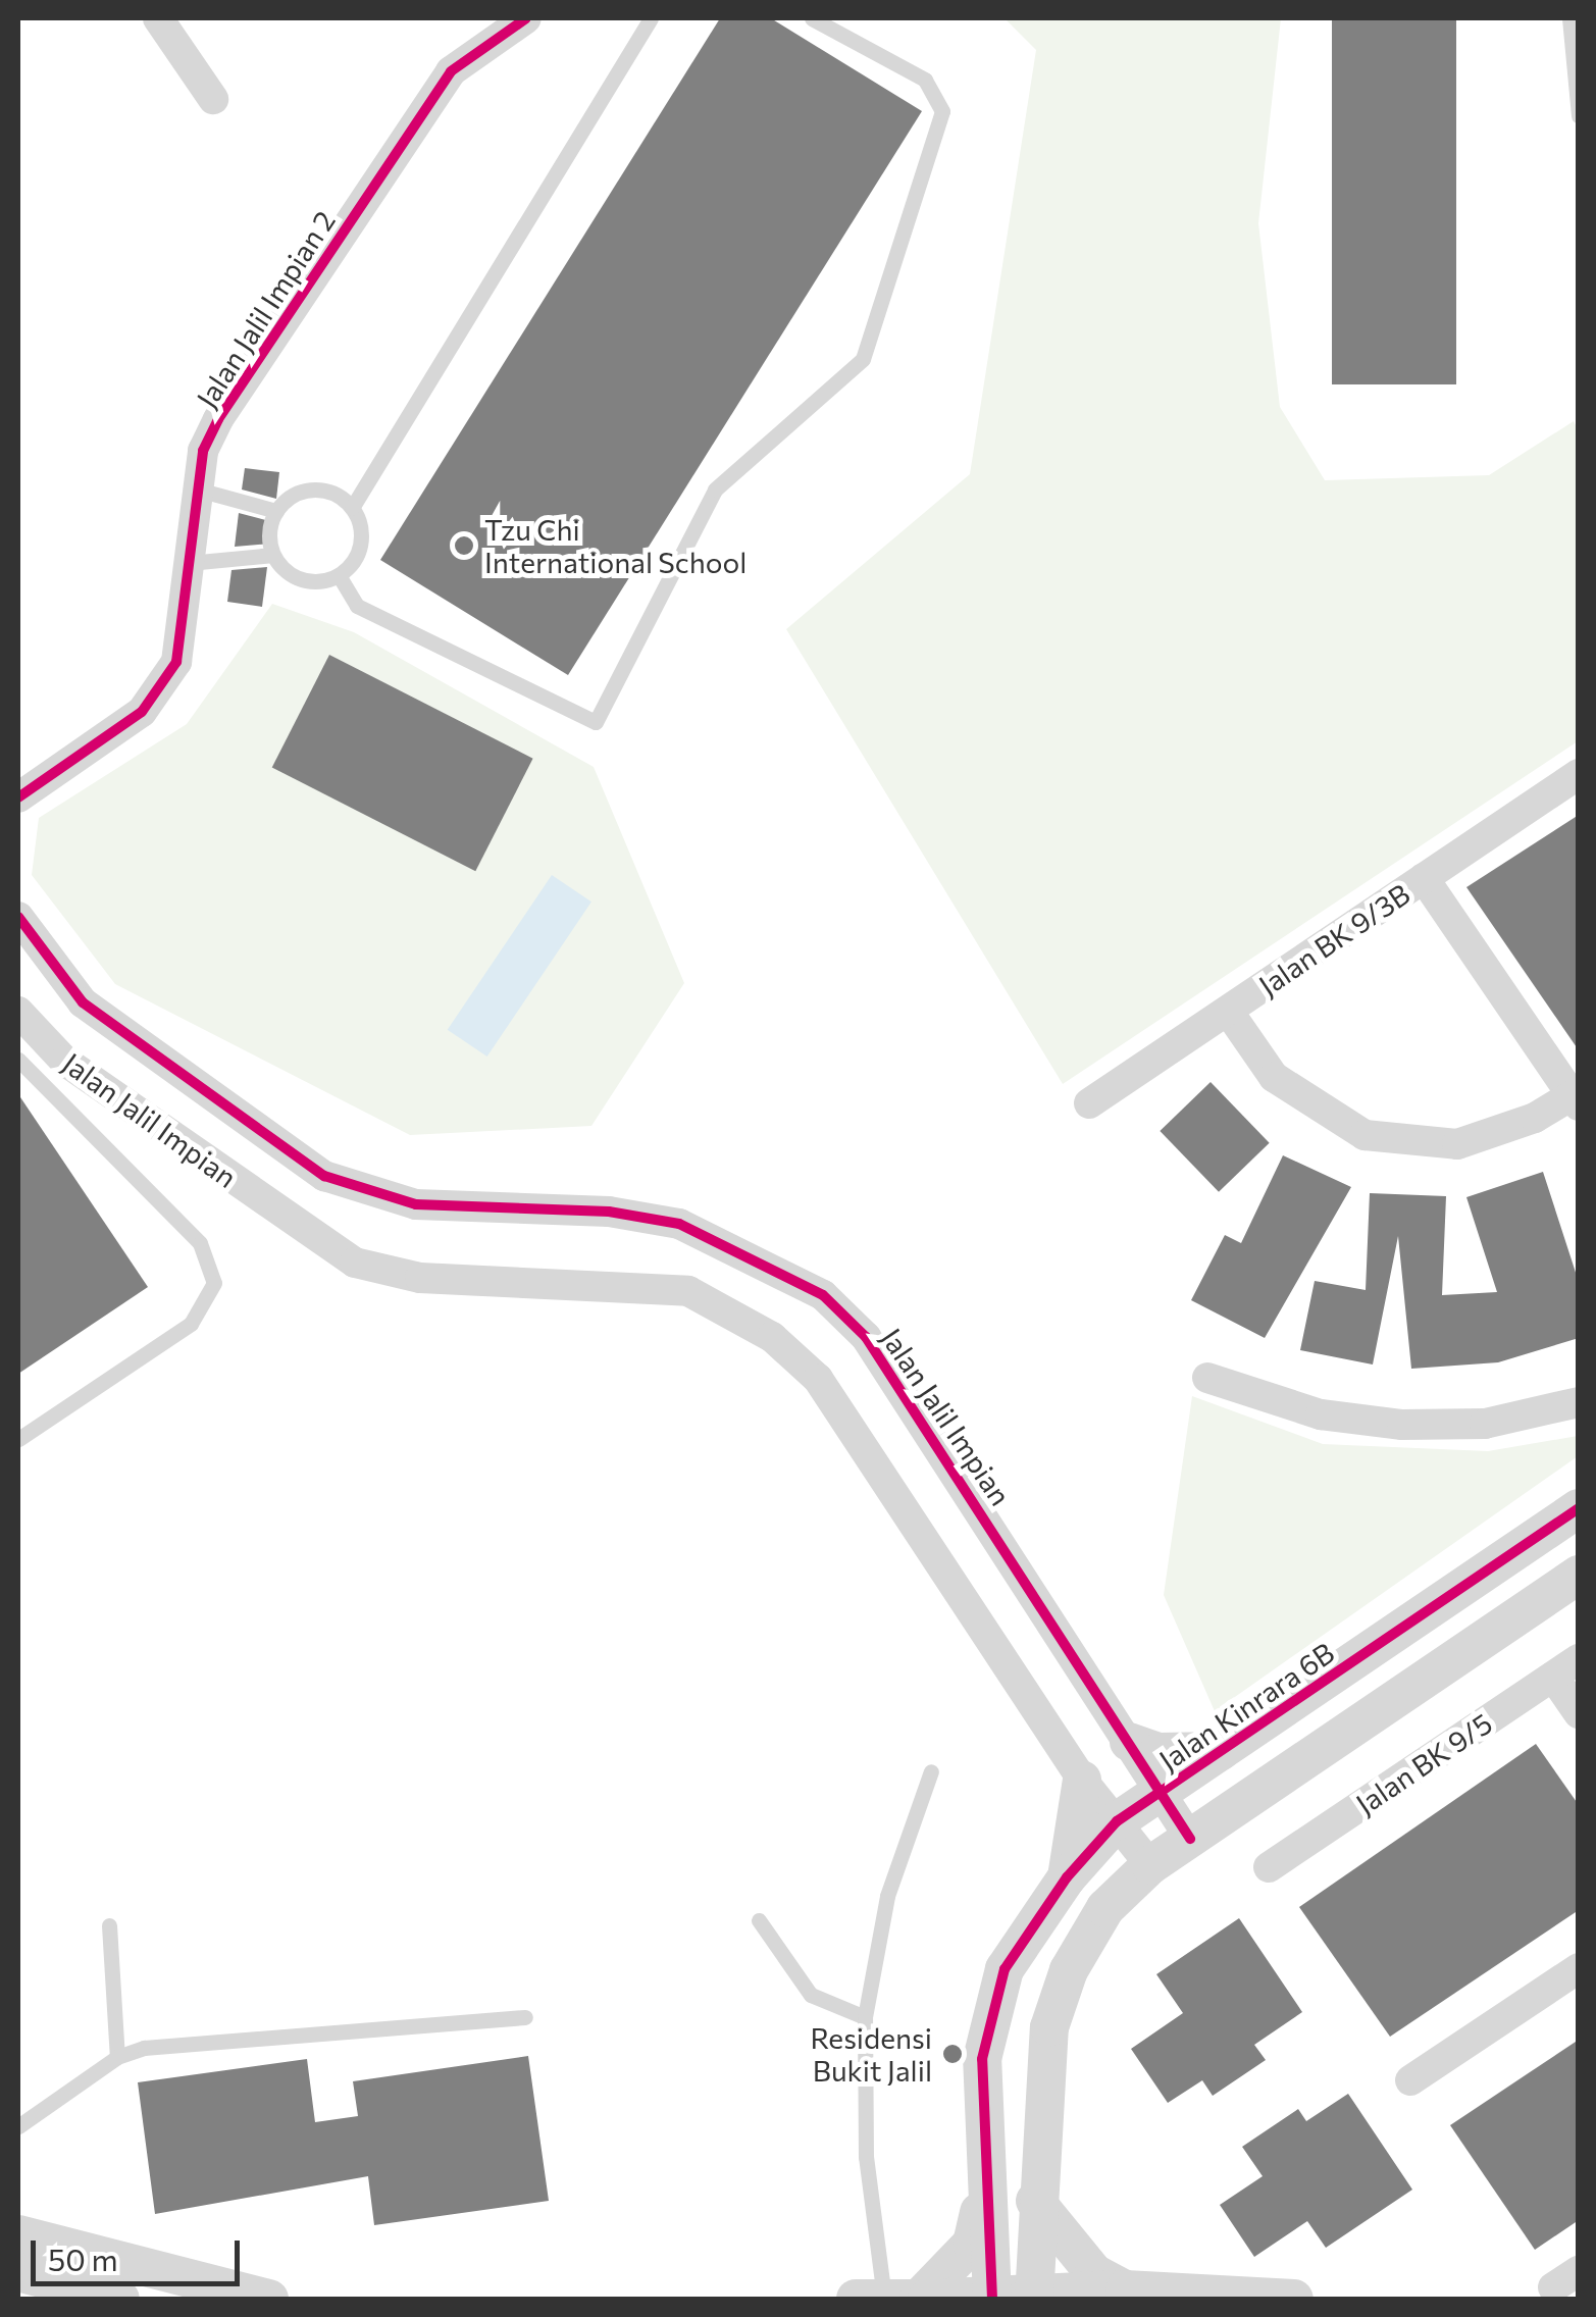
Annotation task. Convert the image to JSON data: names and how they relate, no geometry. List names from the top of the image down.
{
  "streets": {
    "street": [
      "Jalan Jalil Impian 2",
      "Jalan BK 9/3B",
      "Jalan Jalil Impian",
      "Jalan Kinrara 6B",
      "Jalan BK 9/5"
    ]
  },
  "crossings": [
    ["Jalan Jalil Impian", "Jalan Kinrara 6B"]
  ],
  "places": ["Tzu Chi International School", "Residensi Bukit Jalil"],
  "scale_bar": "50 m"
}
